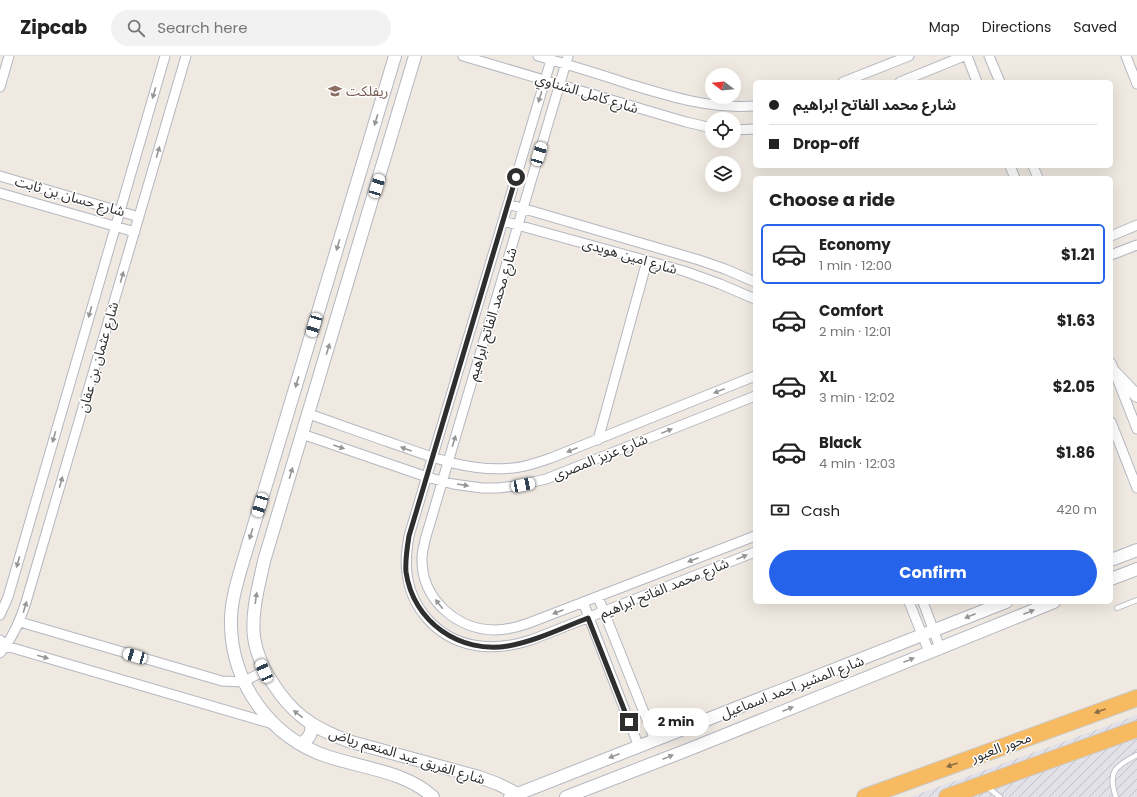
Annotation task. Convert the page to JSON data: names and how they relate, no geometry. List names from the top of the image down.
{
  "streets": {
    "highway": ["محور العبور"],
    "street": [
      "شارع كامل الشناوي",
      "شارع حسان بن ثابت",
      "شارع امين هويدى",
      "شارع محمد الفاتح ابراهيم",
      "شارع عثمان بن عفان",
      "شارع عزيز المصرى",
      "شارع المشير احمد اسماعيل",
      "شارع الفريق عبد المنعم رياض"
    ]
  },
  "crossings": [
    ["شارع كامل الشناوي", "شارع محمد الفاتح ابراهيم"],
    ["شارع حسان بن ثابت", "شارع عثمان بن عفان"],
    ["شارع امين هويدى", "شارع محمد الفاتح ابراهيم"],
    ["شارع محمد الفاتح ابراهيم", "شارع عزيز المصرى"],
    ["شارع عزيز المصرى", "شارع الفريق عبد المنعم رياض"],
    ["شارع المشير احمد اسماعيل", "شارع الفريق عبد المنعم رياض"]
  ],
  "places": {
    "school or university": ["ريفلكت"]
  },
  "north": "left",
  "page": {
    "header": "Zipcab",
    "search": "Search here",
    "nav": ["Map", "Directions", "Saved"],
    "banner": ["شارع محمد الفاتح ابراهيم", "Drop-off"],
    "heading": "Choose a ride",
    "list": [
      {
        "name": "Economy",
        "note": "1 min · 12:00",
        "value": "$1.21"
      },
      {
        "name": "Comfort",
        "note": "2 min · 12:01",
        "value": "$1.63"
      },
      {
        "name": "XL",
        "note": "3 min · 12:02",
        "value": "$2.05"
      },
      {
        "name": "Black",
        "note": "4 min · 12:03",
        "value": "$1.86"
      }
    ],
    "pay": ["Cash", "420 m"],
    "buttons": "Confirm",
    "bubble": "2 min"
  }
}
